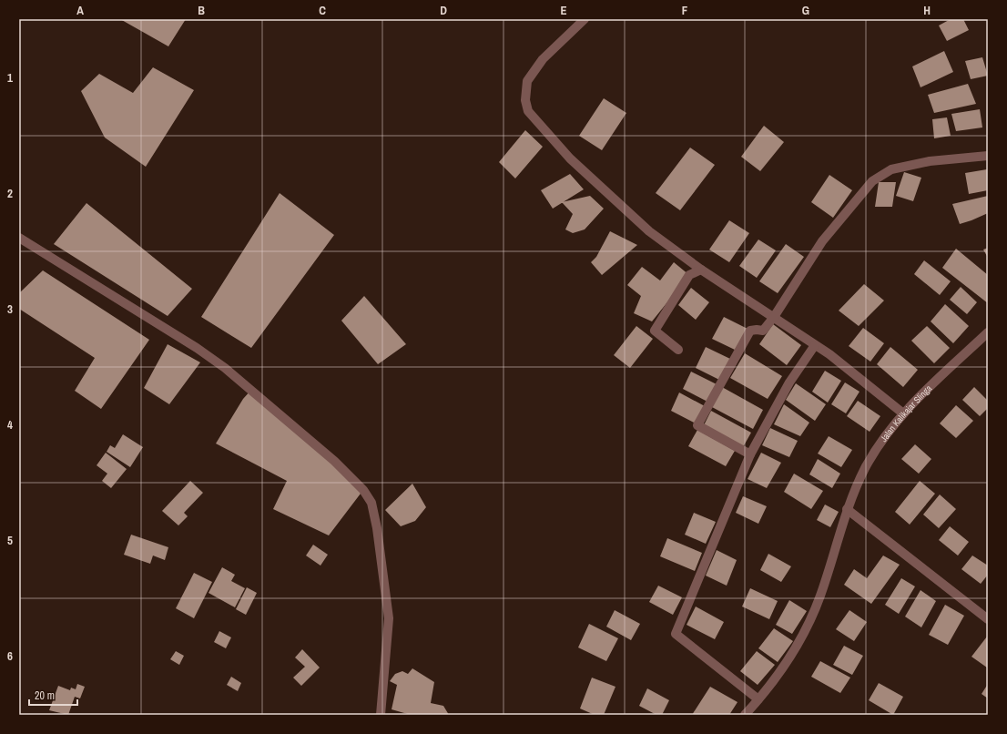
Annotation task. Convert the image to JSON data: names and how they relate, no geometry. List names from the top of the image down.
{
  "streets": {
    "street": ["Jalan Kalikajar Slinga"]
  },
  "scale_bar": "20 m",
  "grid": {
    "columns": [
      "A",
      "B",
      "C",
      "D",
      "E",
      "F",
      "G",
      "H"
    ],
    "rows": [
      "1",
      "2",
      "3",
      "4",
      "5",
      "6"
    ]
  }
}
